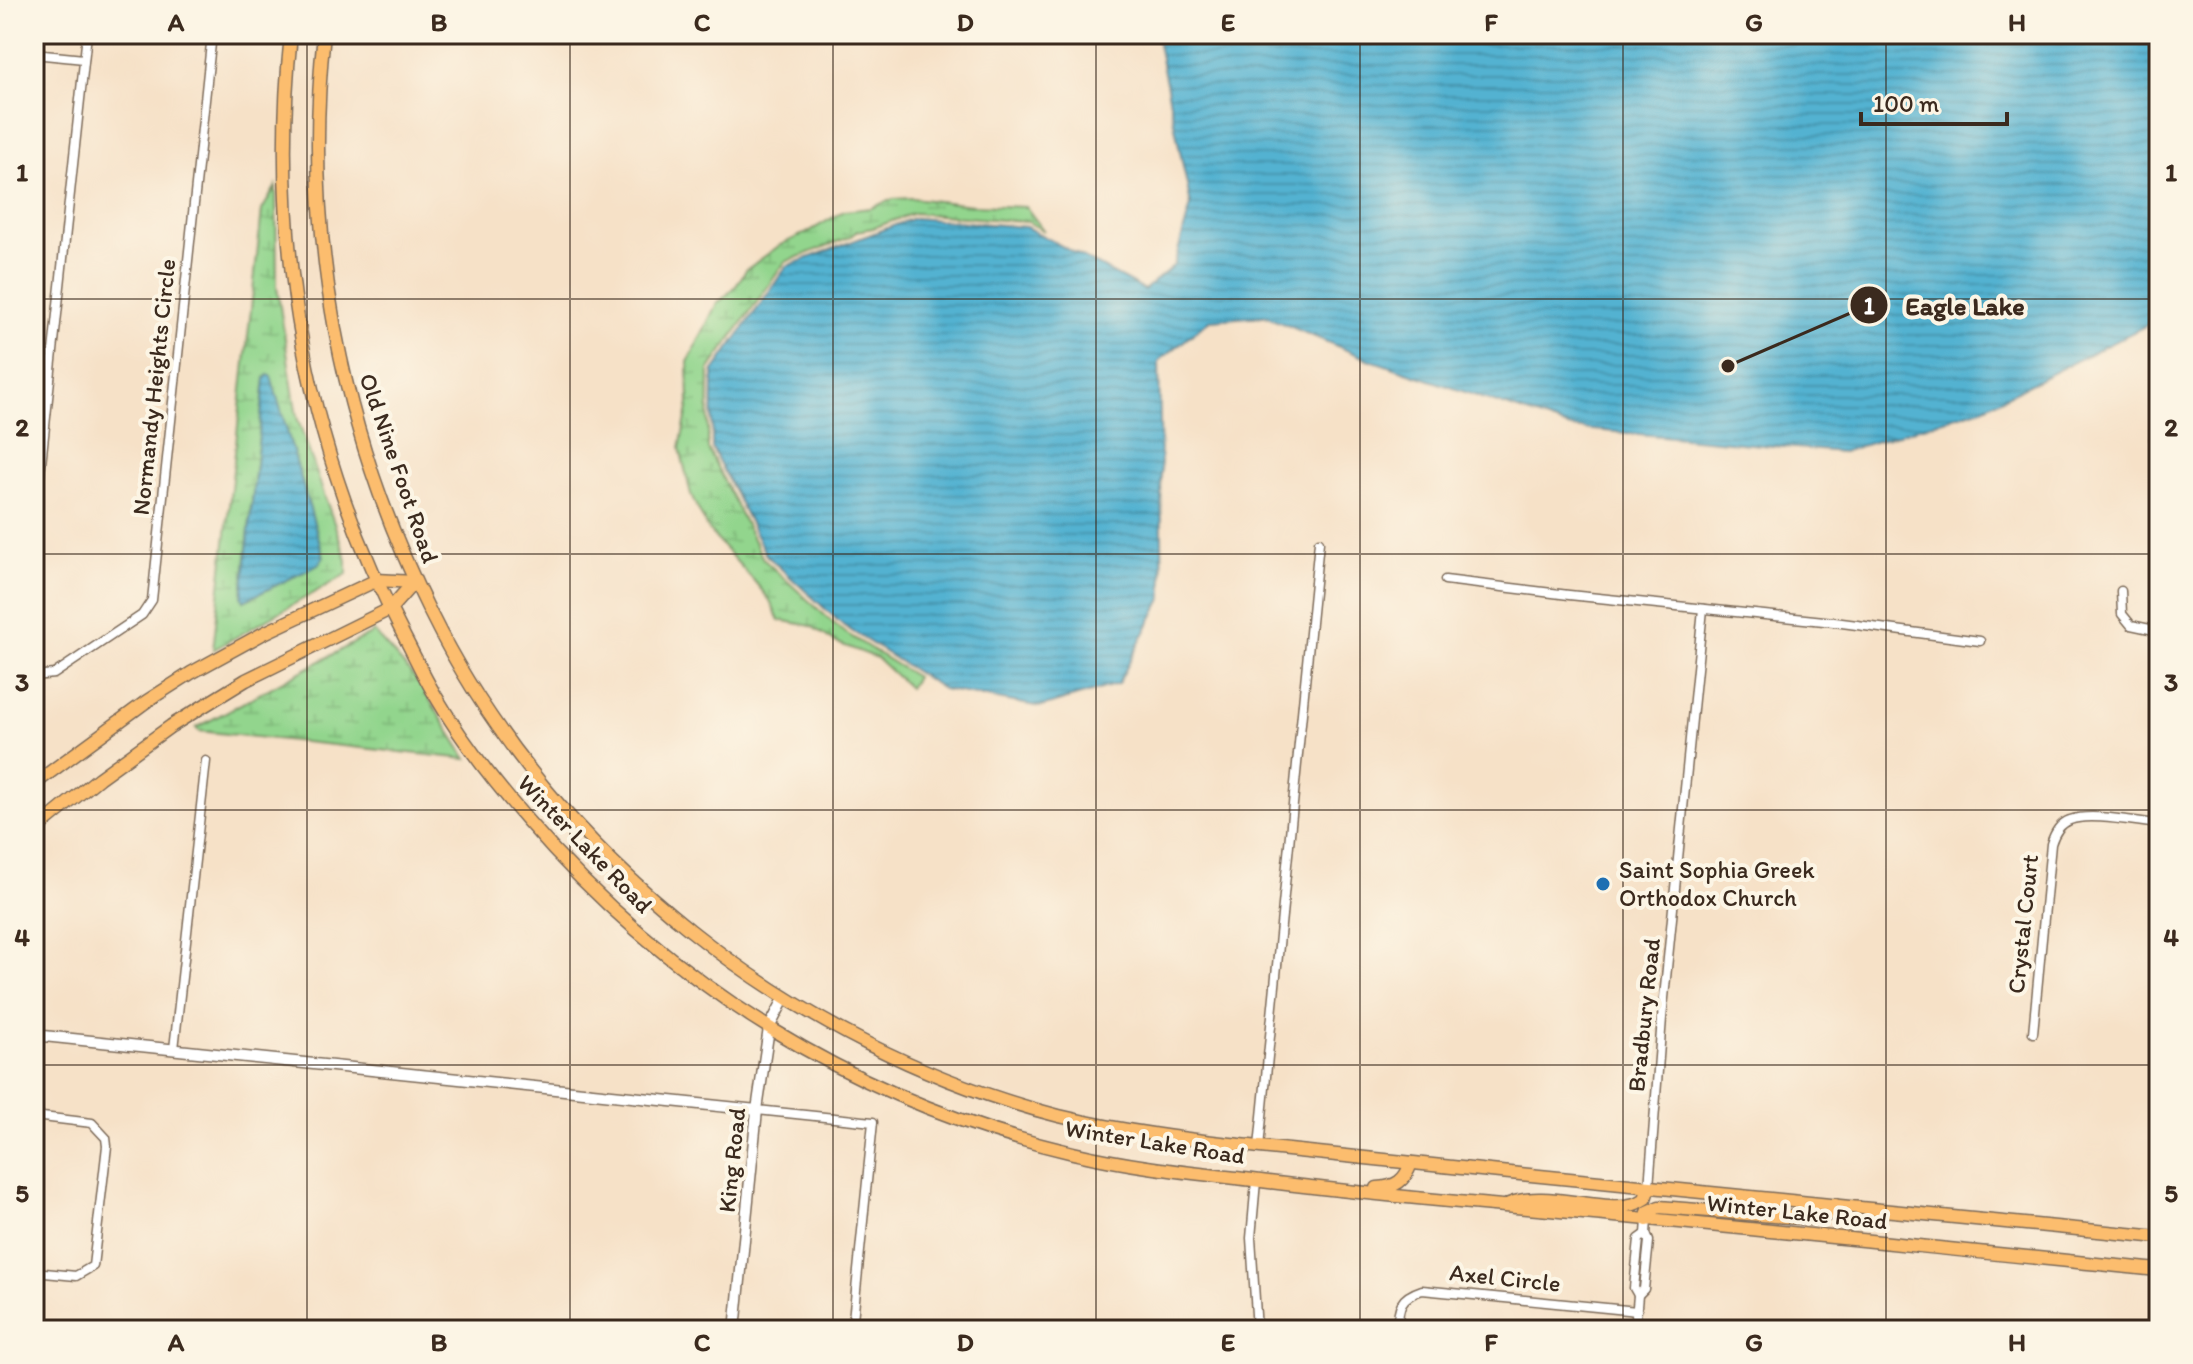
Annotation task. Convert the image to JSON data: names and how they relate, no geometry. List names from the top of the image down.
{
  "streets": {
    "main road": ["Old Nine Foot Road", "Winter Lake Road"],
    "street": [
      "Normandy Heights Circle",
      "Crystal Court",
      "Bradbury Road",
      "King Road",
      "Axel Circle"
    ]
  },
  "crossings": [
    ["Old Nine Foot Road", "Winter Lake Road"],
    ["Winter Lake Road", "Bradbury Road"],
    ["Winter Lake Road", "King Road"]
  ],
  "places": ["Eagle Lake", "Saint Sophia Greek Orthodox Church"],
  "scale_bar": "100 m",
  "grid": {
    "columns": [
      "A",
      "B",
      "C",
      "D",
      "E",
      "F",
      "G",
      "H"
    ],
    "rows": [
      "1",
      "2",
      "3",
      "4",
      "5"
    ]
  }
}
